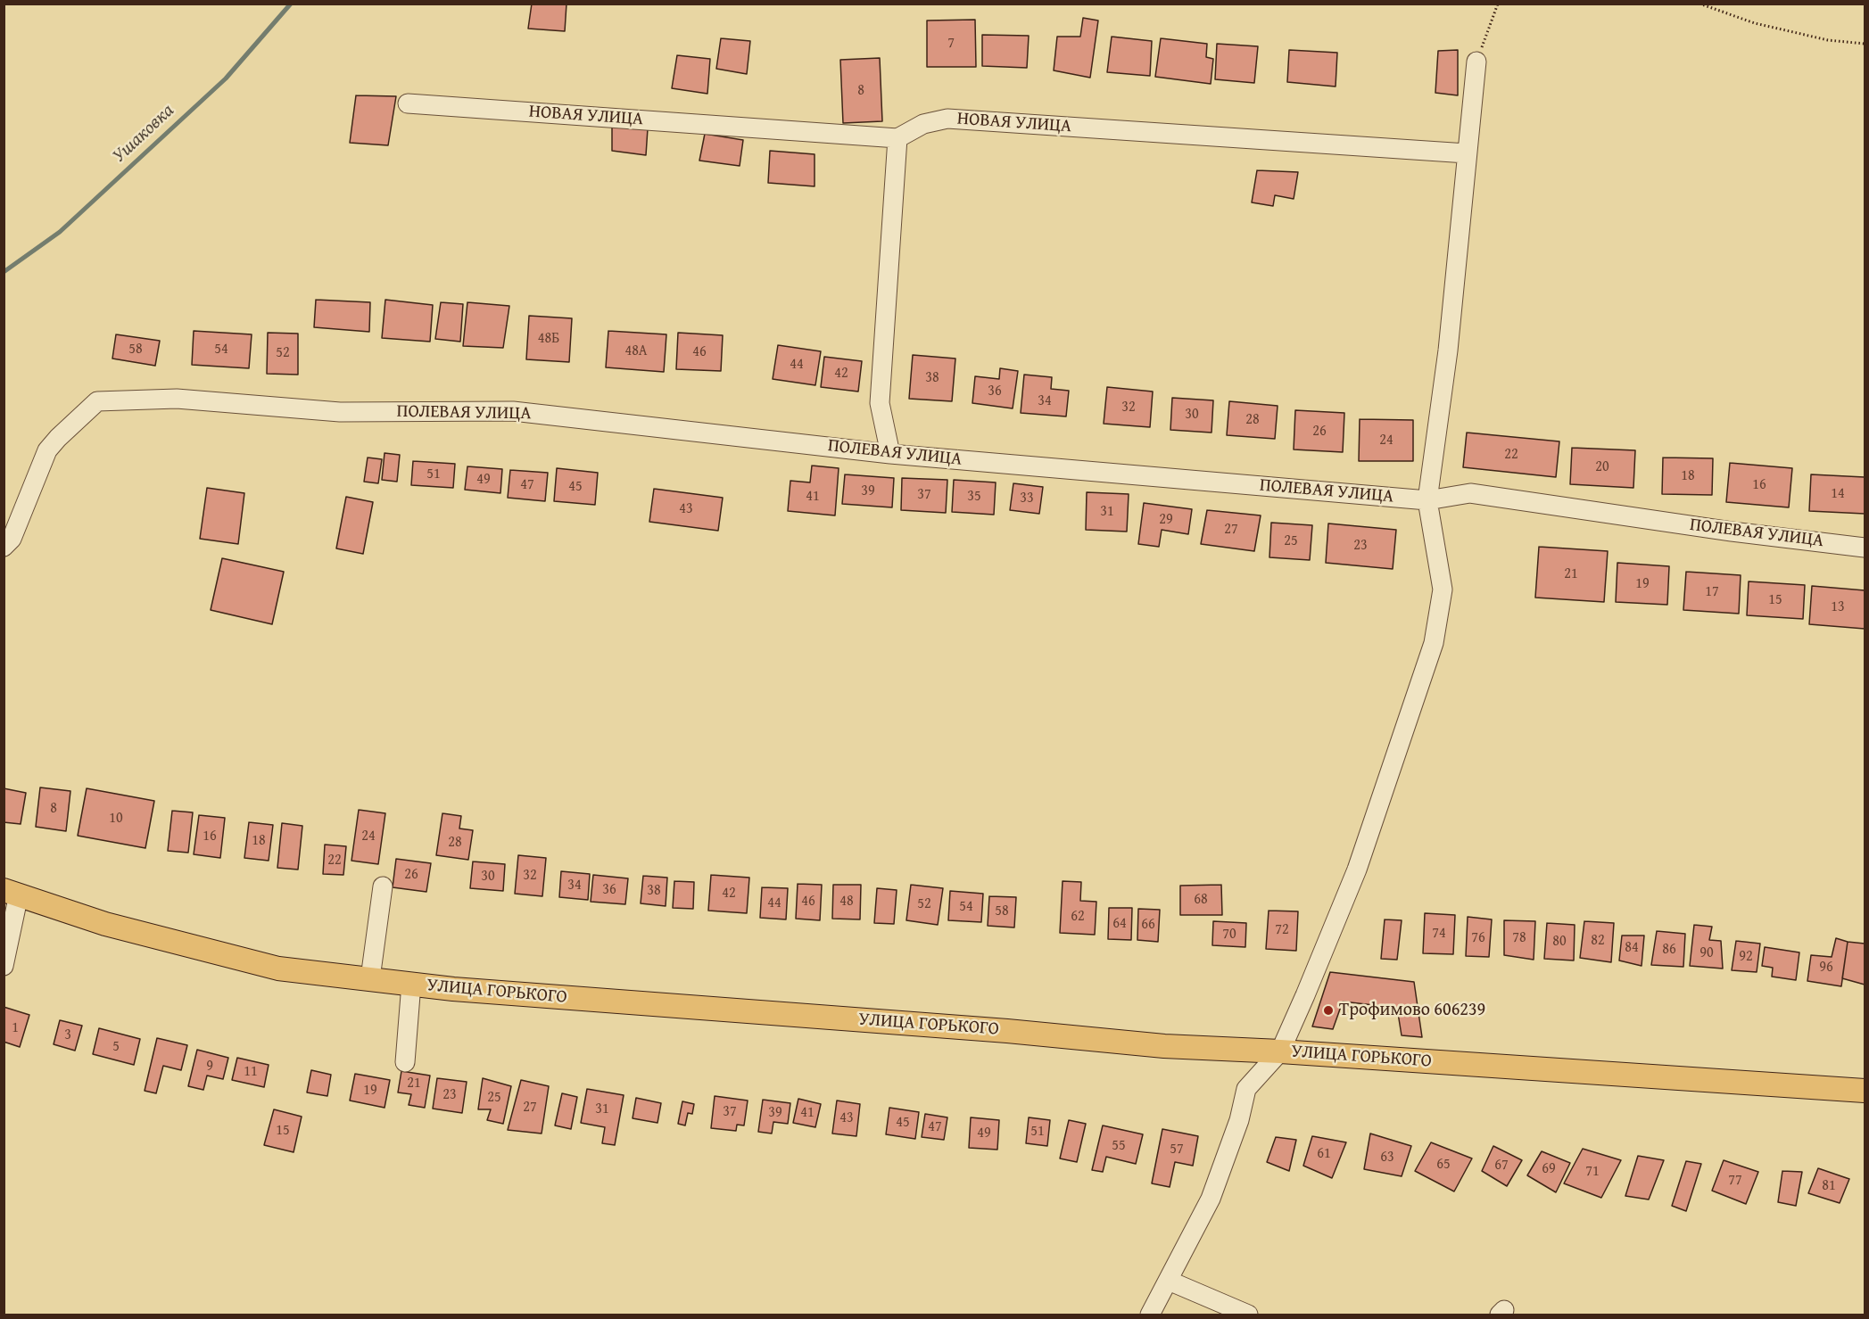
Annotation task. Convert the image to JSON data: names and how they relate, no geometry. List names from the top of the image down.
{
  "streets": {
    "main road": ["УЛИЦА ГОРЬКОГО"],
    "street": ["НОВАЯ УЛИЦА", "ПОЛЕВАЯ УЛИЦА"]
  },
  "water": ["Ушаковка"],
  "places": ["Трофимово 606239"],
  "house_numbers": [
    "7",
    "8",
    "48Б",
    "58",
    "54",
    "48А",
    "46",
    "52",
    "44",
    "42",
    "38",
    "36",
    "34",
    "32",
    "30",
    "28",
    "26",
    "24",
    "22",
    "20",
    "51",
    "18",
    "49",
    "47",
    "16",
    "45",
    "39",
    "14",
    "37",
    "41",
    "35",
    "33",
    "43",
    "31",
    "29",
    "27",
    "25",
    "23",
    "21",
    "19",
    "17",
    "15",
    "13",
    "8",
    "10",
    "16",
    "24",
    "18",
    "28",
    "22",
    "26",
    "32",
    "30",
    "34",
    "36",
    "38",
    "42",
    "68",
    "46",
    "48",
    "44",
    "52",
    "54",
    "58",
    "62",
    "64",
    "66",
    "72",
    "74",
    "70",
    "76",
    "78",
    "82",
    "80",
    "84",
    "86",
    "90",
    "92",
    "96",
    "1",
    "3",
    "5",
    "9",
    "11",
    "21",
    "19",
    "23",
    "25",
    "27",
    "31",
    "37",
    "39",
    "41",
    "43",
    "45",
    "47",
    "15",
    "51",
    "49",
    "55",
    "57",
    "61",
    "63",
    "65",
    "67",
    "69",
    "71",
    "77",
    "81"
  ]
}
